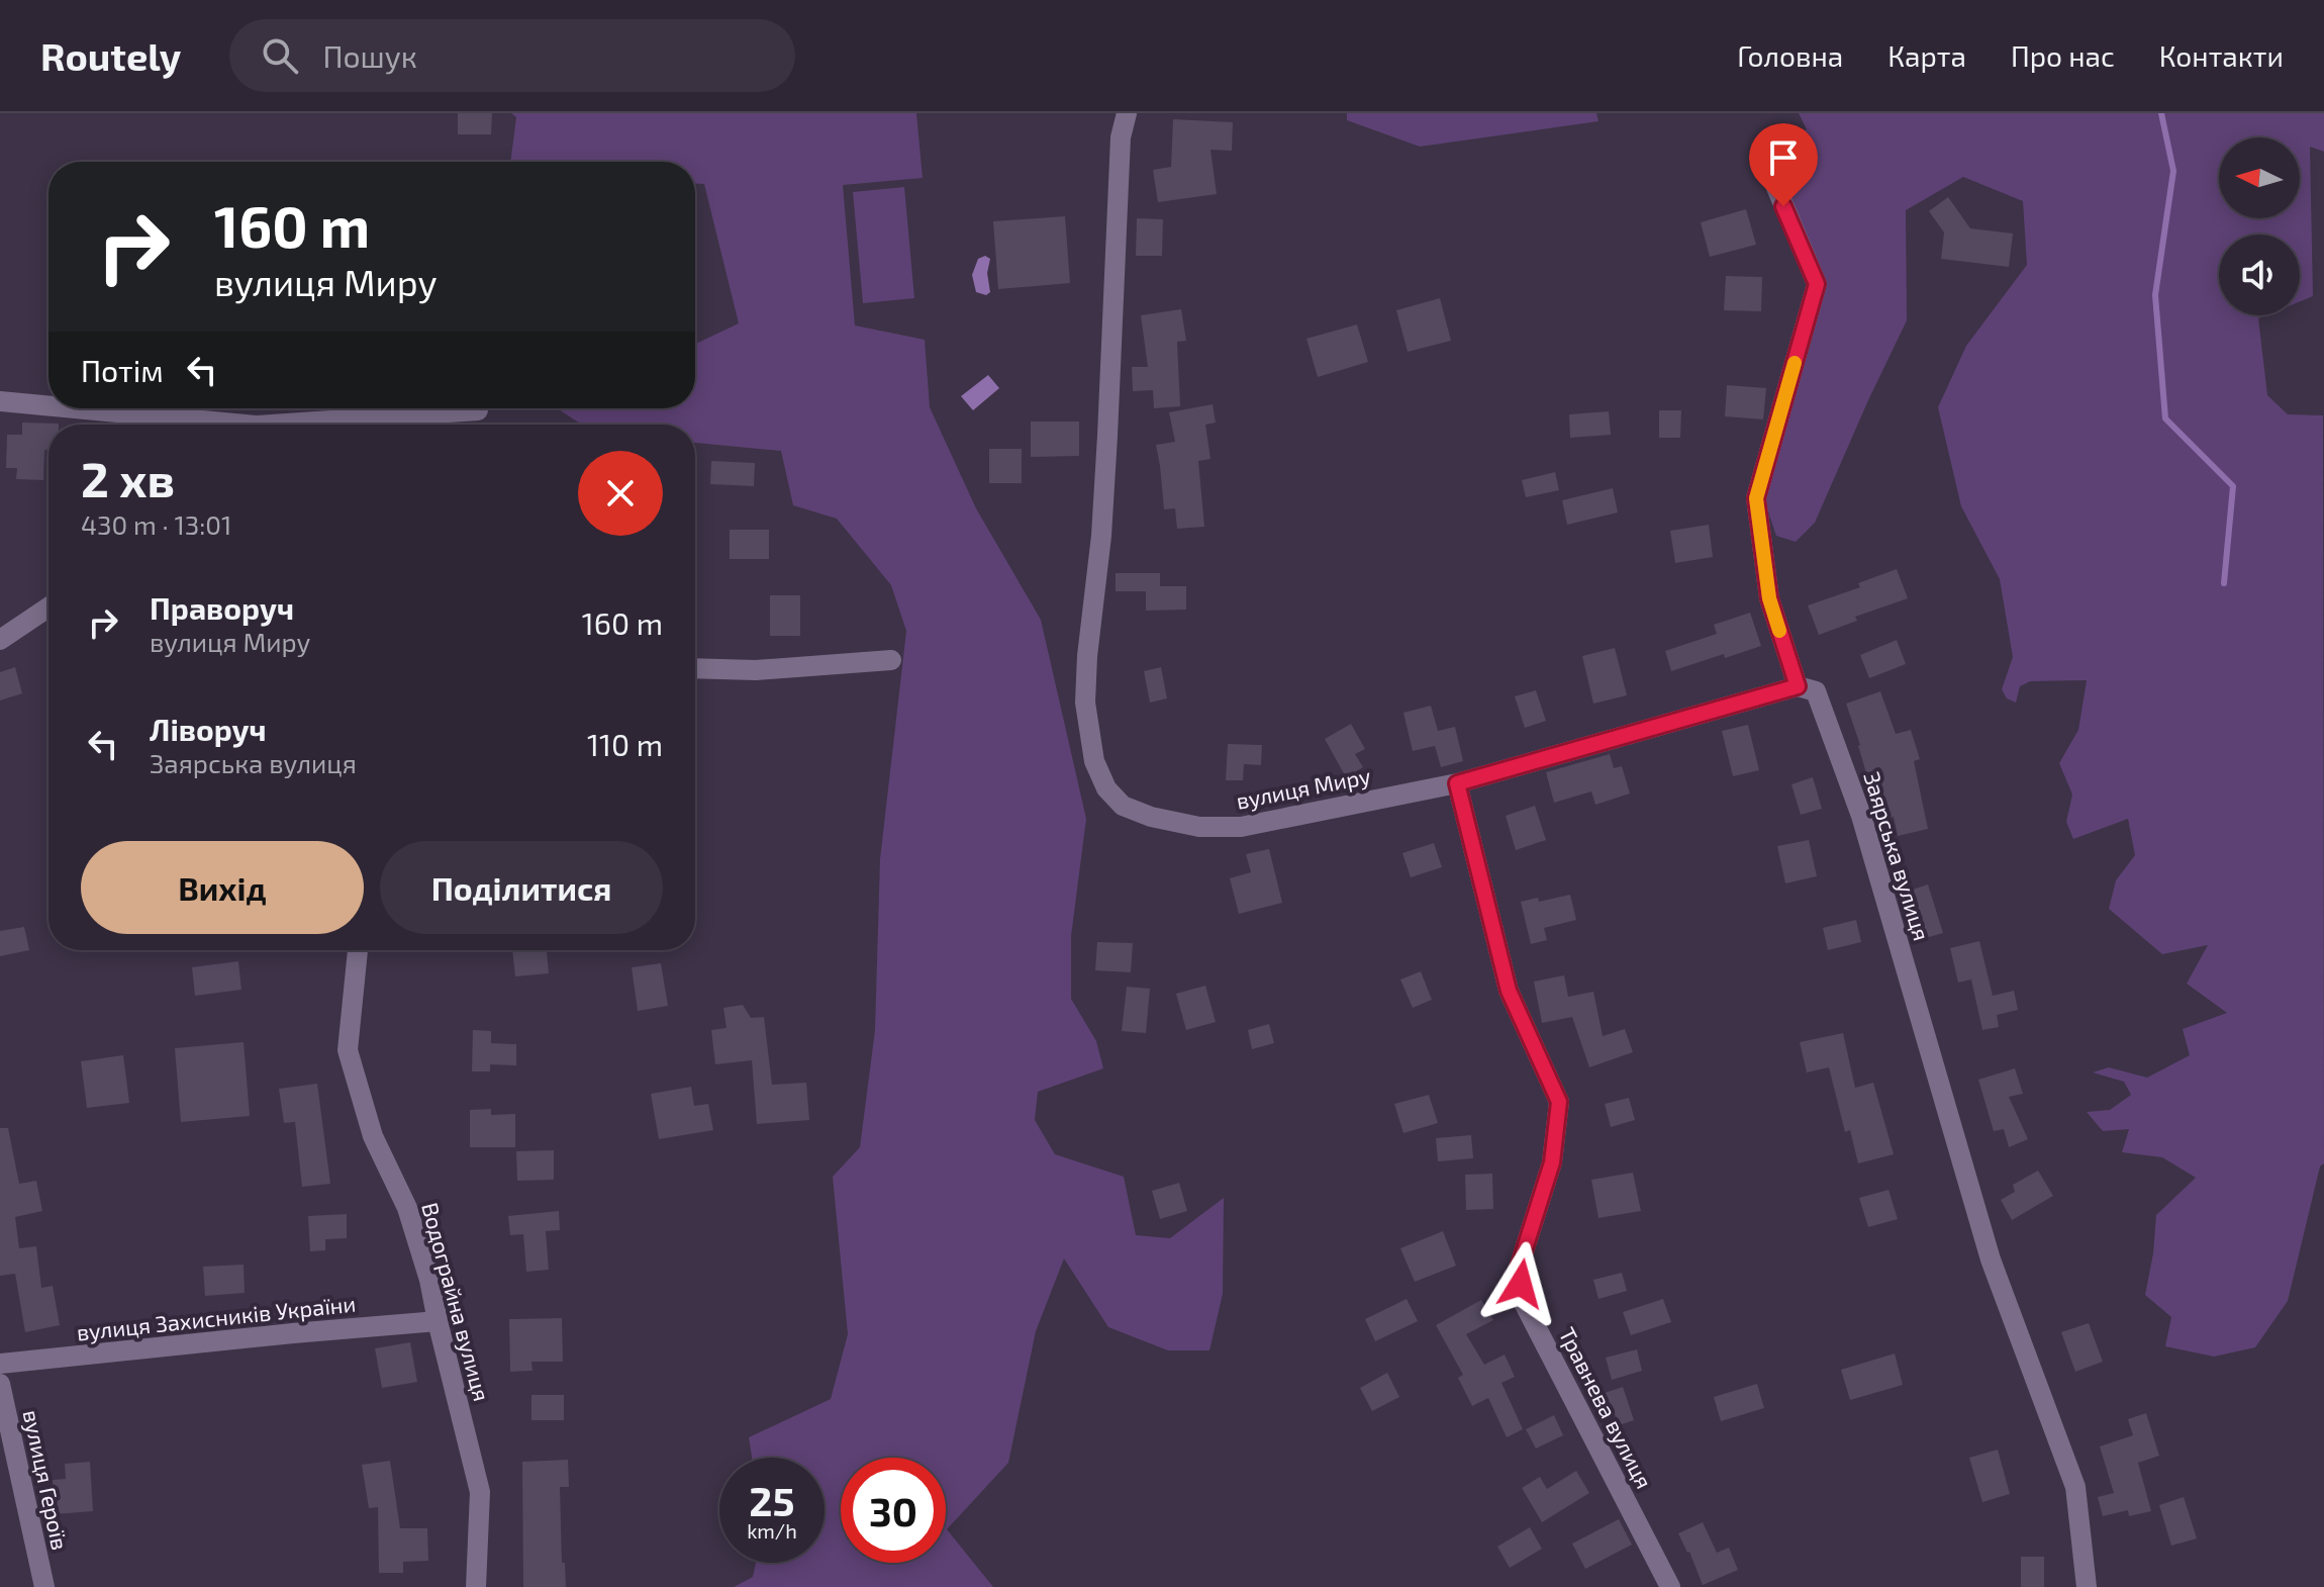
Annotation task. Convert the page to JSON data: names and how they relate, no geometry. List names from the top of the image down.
{
  "streets": {
    "street": [
      "вулиця Миру",
      "Заярська вулиця",
      "Водограйна вулиця",
      "вулиця Захисників України",
      "Травнева вулиця",
      "вулиця Героїв"
    ]
  },
  "crossings": [
    ["вулиця Миру", "Заярська вулиця"],
    ["вулиця Миру", "Травнева вулиця"],
    ["Водограйна вулиця", "вулиця Захисників України"]
  ],
  "north": "left",
  "page": {
    "header": "Routely",
    "search": "Пошук",
    "nav": [
      "Головна",
      "Карта",
      "Про нас",
      "Контакти"
    ],
    "turn": ["160 m", "вулиця Миру"],
    "then": "Потім",
    "heading": ["2 хв", "430 m · 13:01"],
    "list": [
      {
        "name": "Праворуч",
        "note": "вулиця Миру",
        "value": "160 m"
      },
      {
        "name": "Ліворуч",
        "note": "Заярська вулиця",
        "value": "110 m"
      }
    ],
    "buttons": ["Вихід", "Поділитися"],
    "speed": "25 km/h",
    "limit": "30"
  }
}
